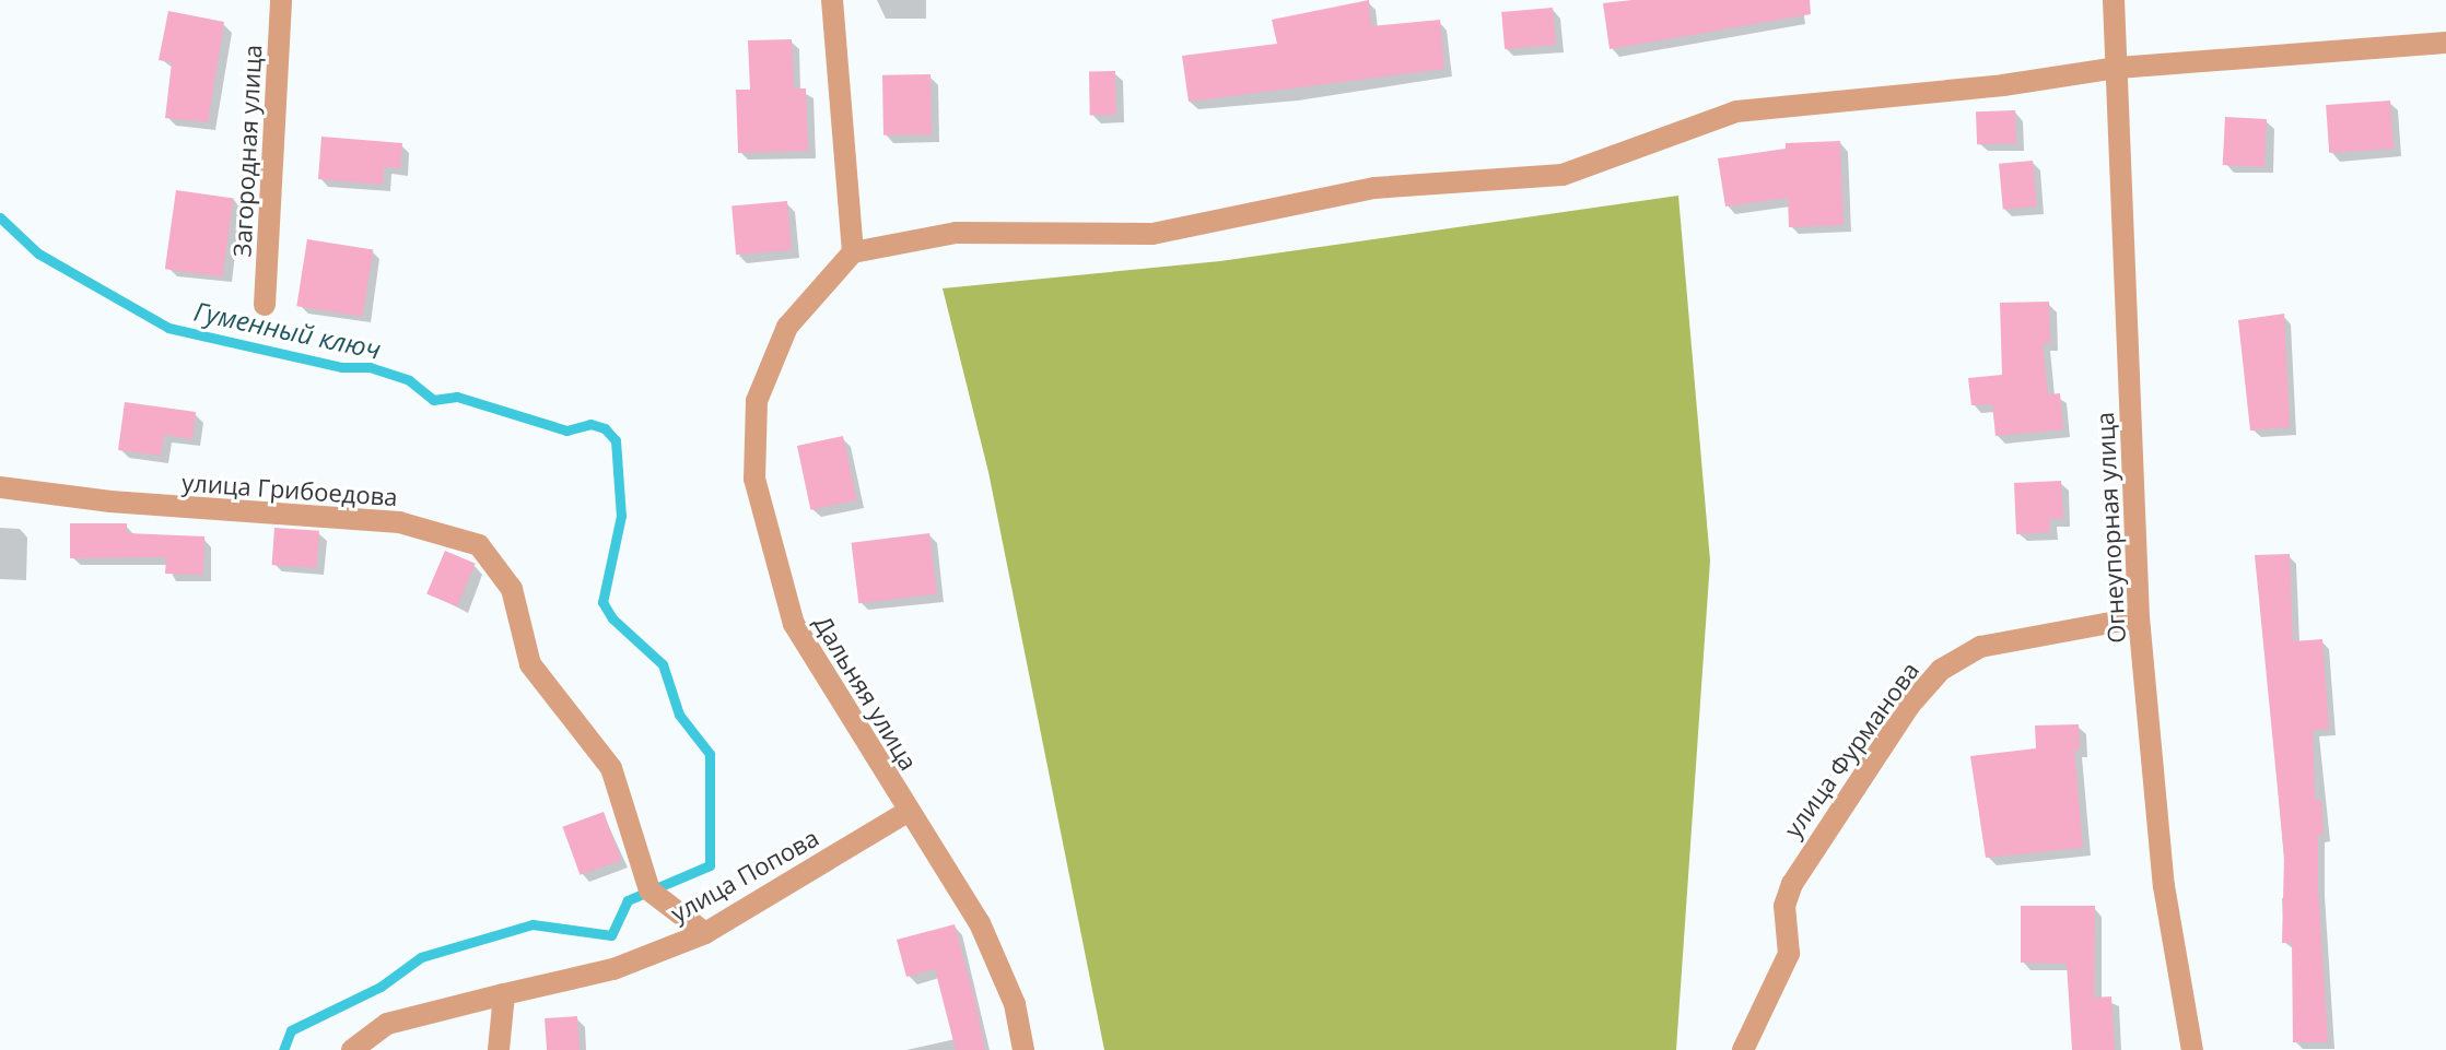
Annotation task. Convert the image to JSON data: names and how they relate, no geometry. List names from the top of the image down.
{
  "streets": {
    "street": [
      "Загородная улица",
      "улица Грибоедова",
      "Огнеупорная улица",
      "Дальняя улица",
      "улица Фурманова",
      "улица Попова"
    ]
  },
  "crossings": [
    ["улица Грибоедова", "улица Попова"],
    ["Огнеупорная улица", "улица Фурманова"],
    ["Дальняя улица", "улица Попова"]
  ],
  "water": ["Гуменный ключ"]
}
